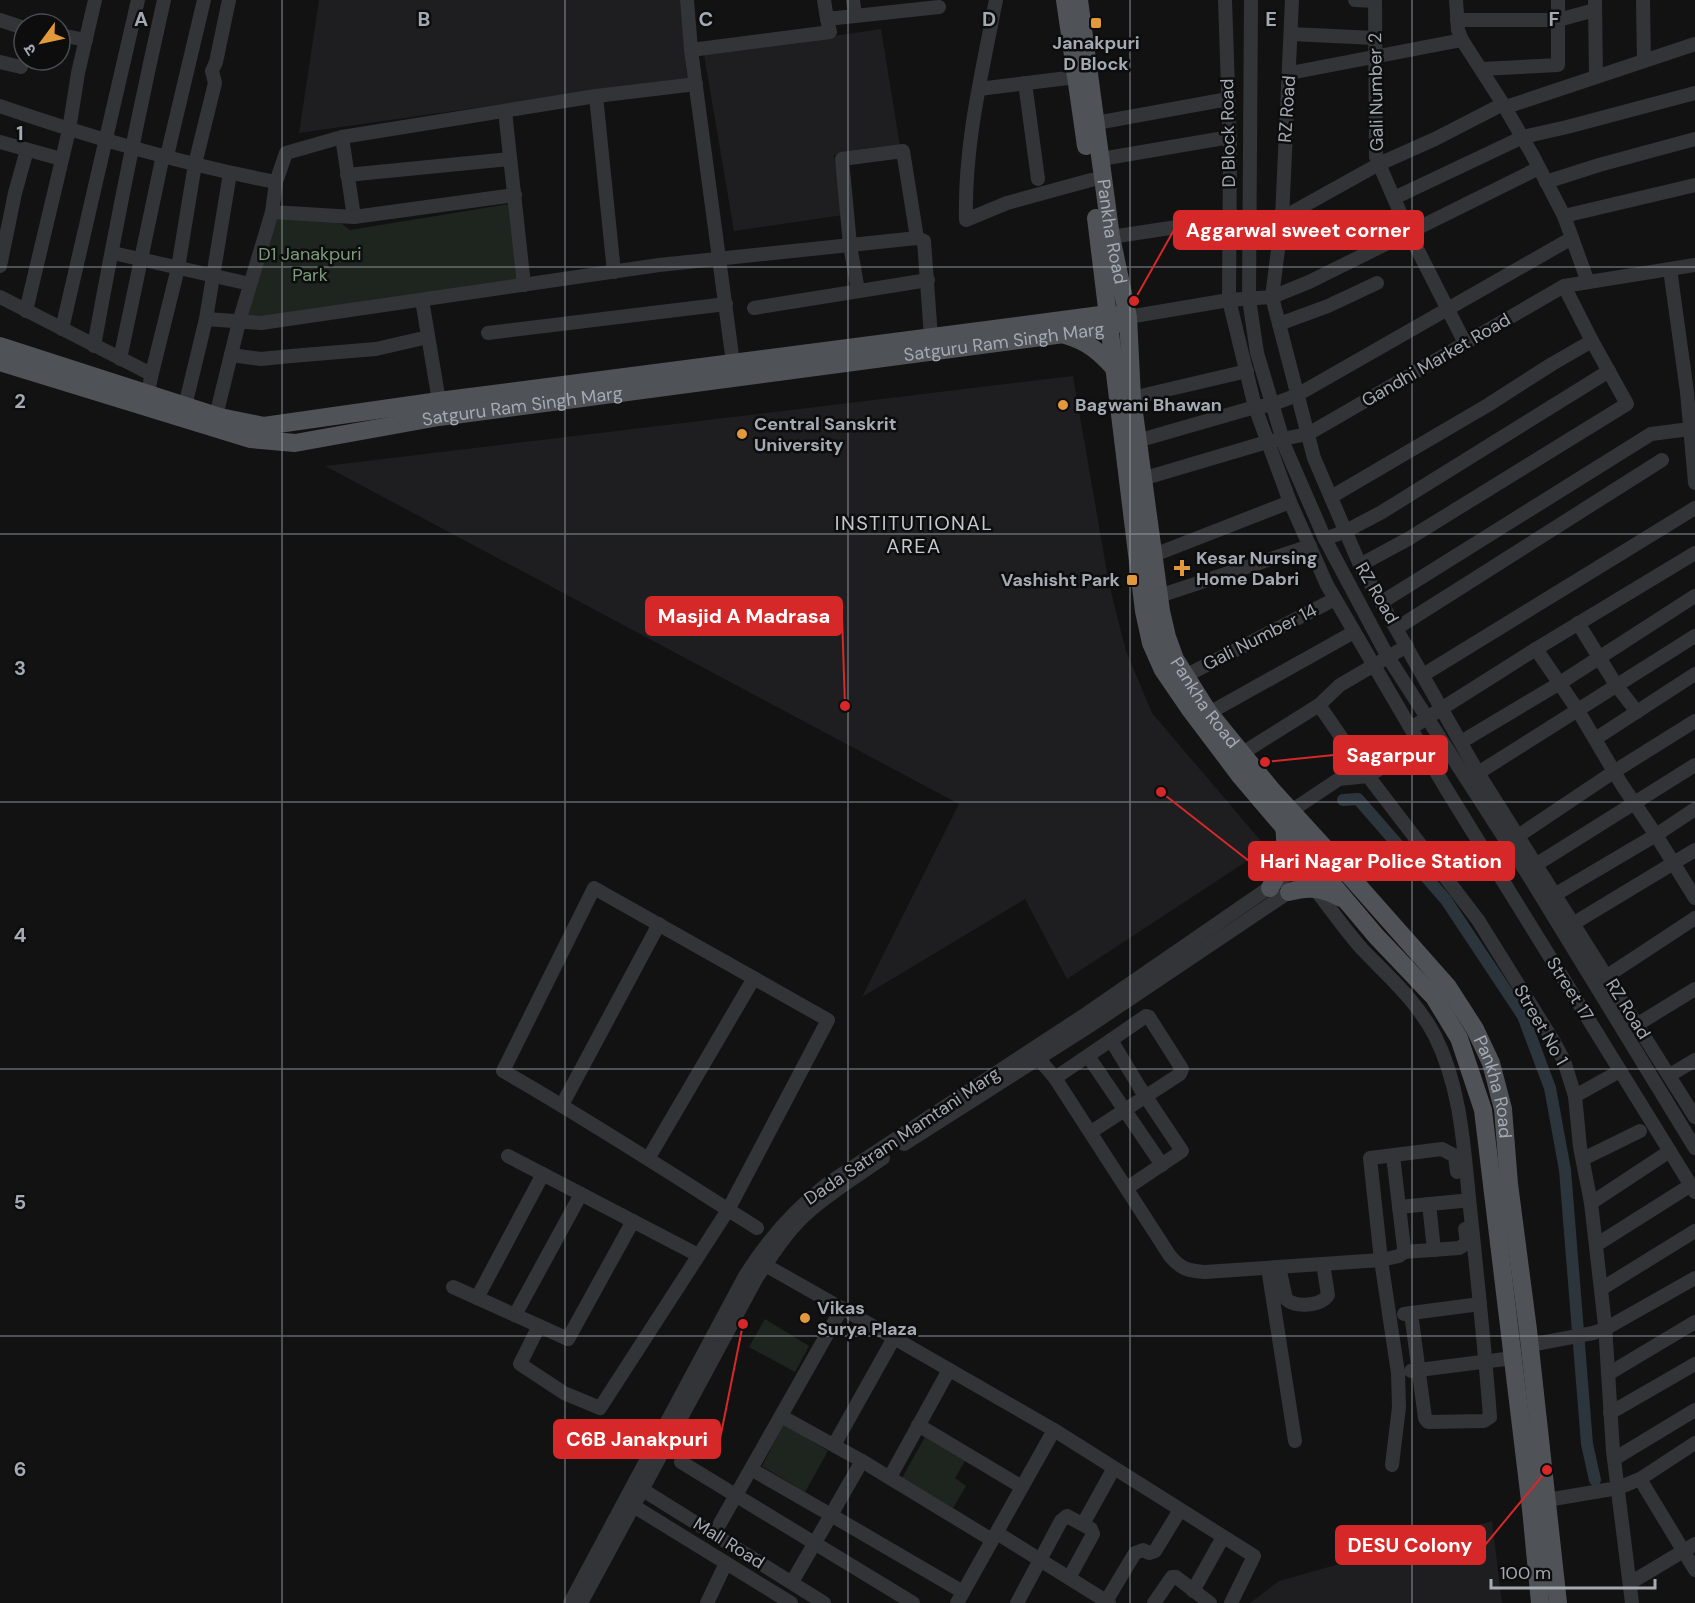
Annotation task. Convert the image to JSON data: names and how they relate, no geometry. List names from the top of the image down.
{
  "streets": {
    "main road": ["Pankha Road", "Satguru Ram Singh Marg"],
    "street": [
      "Gali Number 2",
      "RZ Road",
      "D Block Road",
      "Gandhi Market Road",
      "Gali Number 14",
      "Street 17",
      "Street No 1",
      "Dada Satram Mamtani Marg",
      "Mall Road"
    ]
  },
  "crossings": [
    ["Gali Number 2", "Gandhi Market Road"],
    ["RZ Road", "Gandhi Market Road"],
    ["D Block Road", "Gandhi Market Road"],
    ["D Block Road", "Gali Number 14"],
    ["D Block Road", "Street 17"],
    ["Pankha Road", "Satguru Ram Singh Marg"],
    ["Pankha Road", "Gandhi Market Road"],
    ["Pankha Road", "Gali Number 14"],
    ["Pankha Road", "Dada Satram Mamtani Marg"],
    ["Dada Satram Mamtani Marg", "Mall Road"]
  ],
  "districts": ["INSTITUTIONAL AREA"],
  "parks": ["D1 Janakpuri Park"],
  "places": {
    "transit": ["Janakpuri D Block", "Vashisht Park"],
    "other": [
      "Aggarwal sweet corner",
      "Bagwani Bhawan",
      "Central Sanskrit University",
      "Masjid A Madrasa",
      "Sagarpur",
      "Hari Nagar Police Station",
      "Vikas Surya Plaza",
      "C6B Janakpuri",
      "DESU Colony"
    ],
    "health": ["Kesar Nursing Home Dabri"]
  },
  "scale_bar": "100 m",
  "north": "bottom left",
  "grid": {
    "columns": [
      "A",
      "B",
      "C",
      "D",
      "E",
      "F"
    ],
    "rows": [
      "1",
      "2",
      "3",
      "4",
      "5",
      "6"
    ]
  }
}
